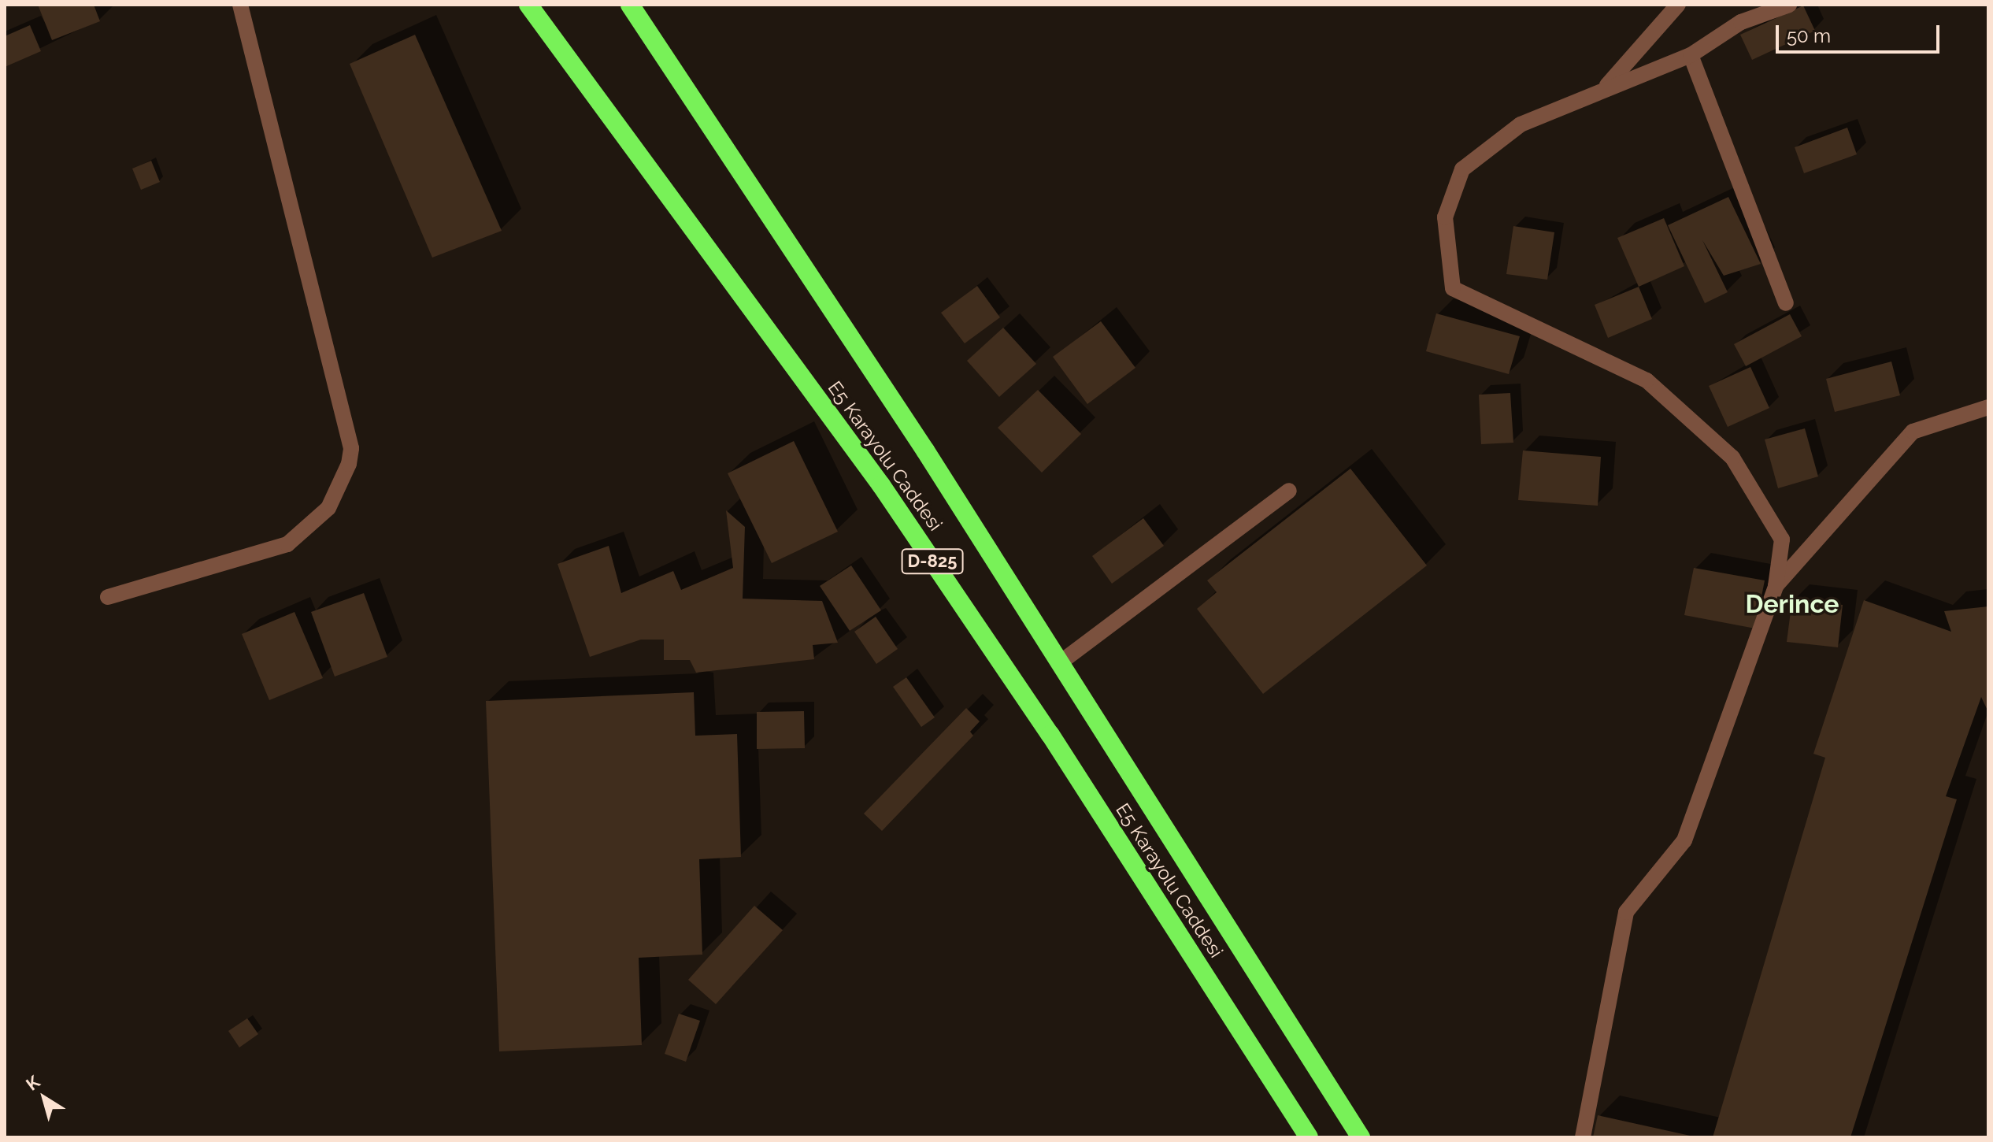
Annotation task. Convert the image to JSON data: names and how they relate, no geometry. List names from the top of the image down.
{
  "streets": {
    "highway": ["E5 Karayolu Caddesi", "D-825"]
  },
  "districts": ["Derince"],
  "scale_bar": "50 m",
  "north": "top left"
}
